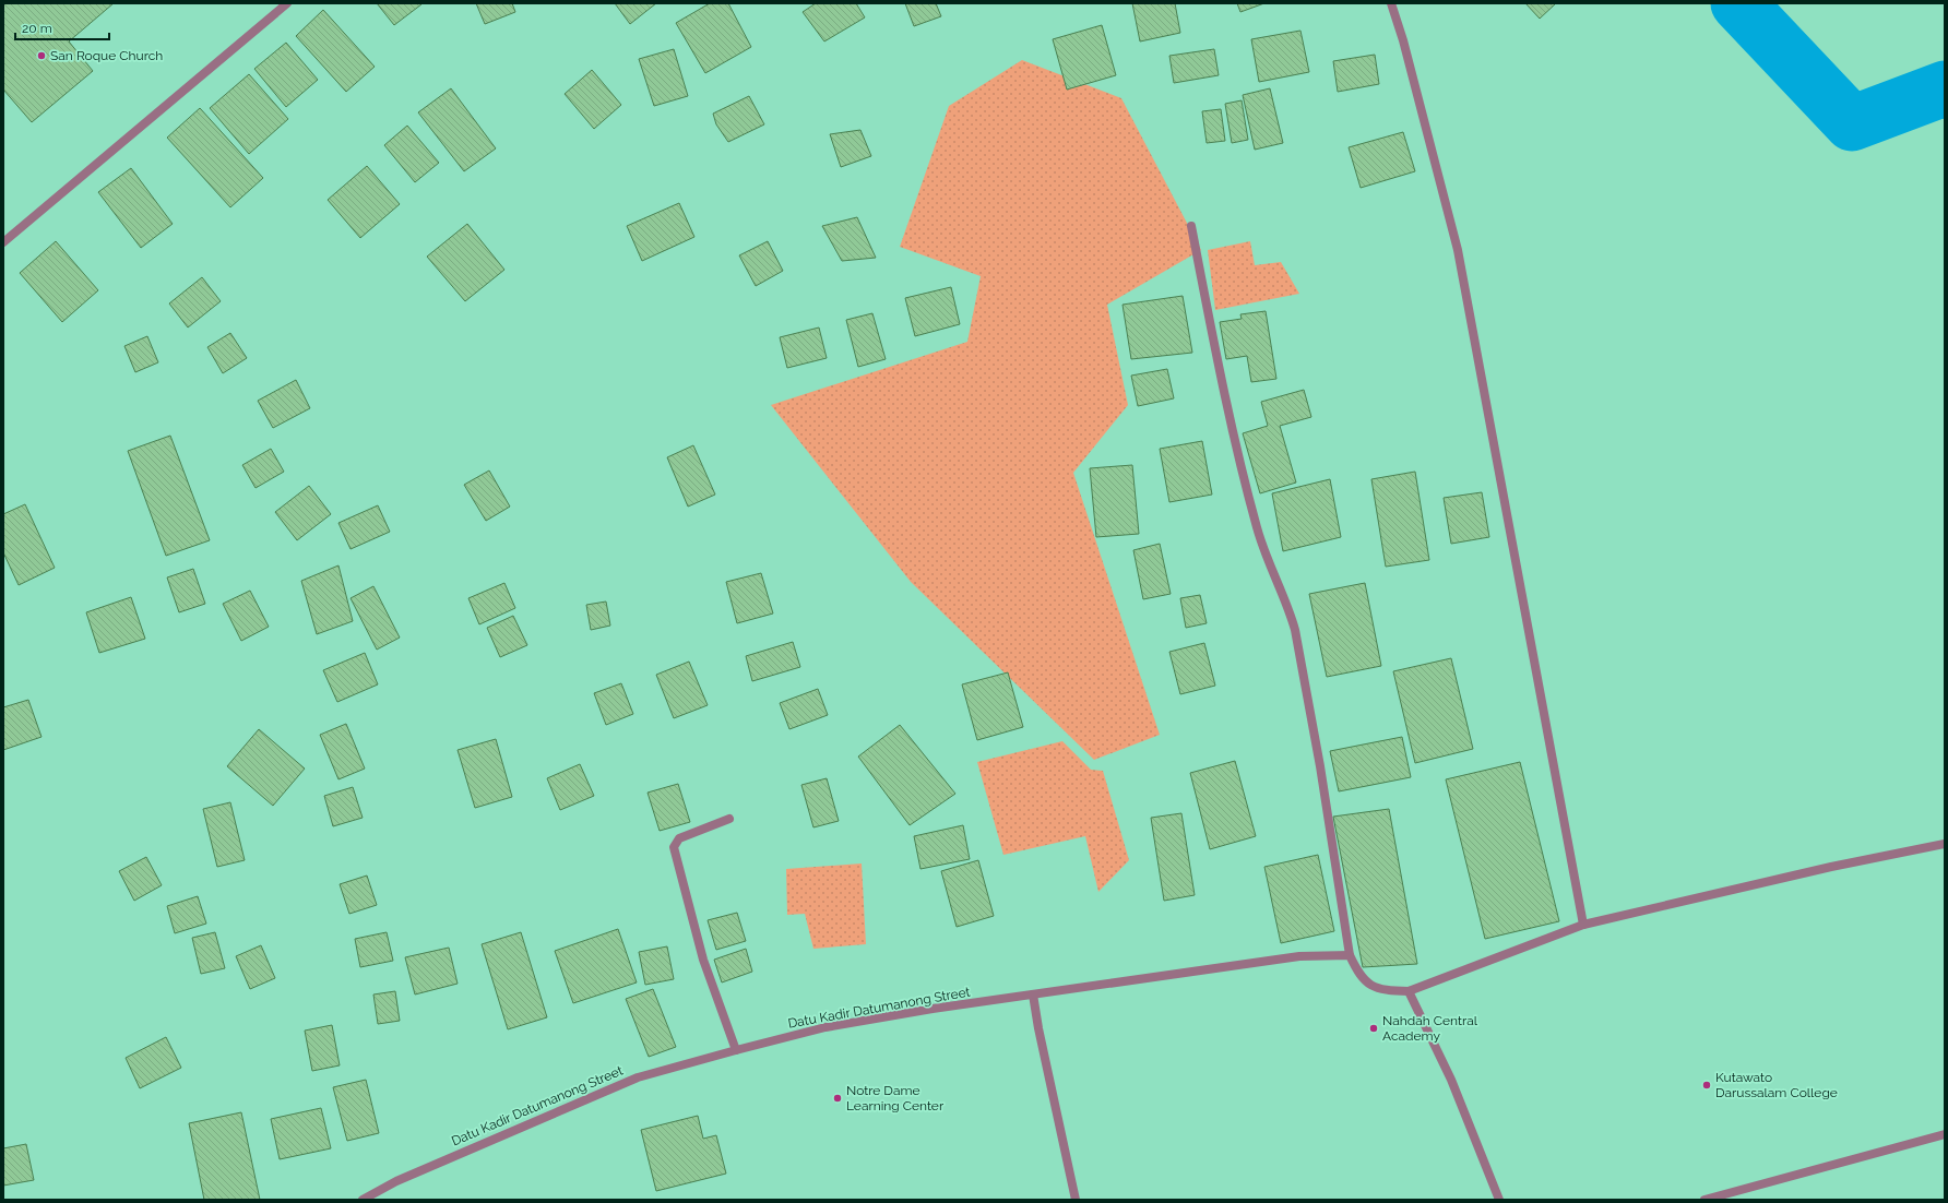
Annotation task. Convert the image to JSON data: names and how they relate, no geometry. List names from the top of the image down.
{
  "streets": {
    "street": ["Datu Kadir Datumanong Street"]
  },
  "places": [
    "San Roque Church",
    "Nahdah Central Academy",
    "Kutawato Darussalam College",
    "Notre Dame Learning Center"
  ],
  "scale_bar": "20 m"
}
